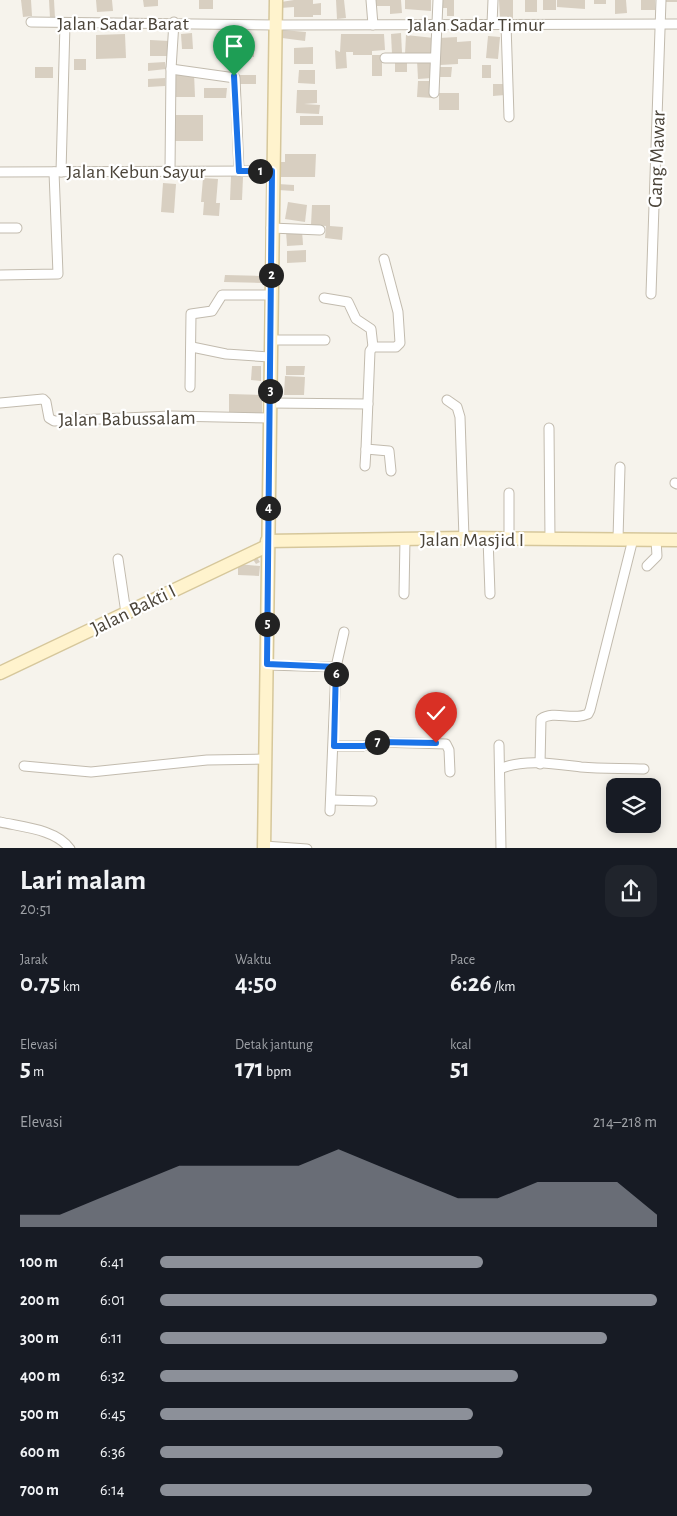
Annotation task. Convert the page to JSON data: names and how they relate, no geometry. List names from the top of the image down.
{
  "streets": {
    "main road": ["Jalan Masjid I", "Jalan Bakti I"],
    "street": [
      "Jalan Sadar Barat",
      "Jalan Sadar Timur",
      "Gang Mawar",
      "Jalan Kebun Sayur",
      "Jalan Babussalam"
    ]
  },
  "crossings": [
    ["Jalan Sadar Barat", "Jalan Sadar Timur"],
    ["Jalan Sadar Timur", "Gang Mawar"],
    ["Jalan Masjid I", "Jalan Bakti I"]
  ],
  "page": {
    "pins": [
      "1",
      "2",
      "3",
      "4",
      "5",
      "6",
      "7"
    ],
    "heading": ["Lari malam", "20:51"],
    "stats": [
      ["Jarak", "0.75 km"],
      ["Waktu", "4:50"],
      ["Pace", "6:26 /km"],
      ["Elevasi", "5 m"],
      ["Detak jantung", "171 bpm"],
      ["kcal", "51"]
    ],
    "chart": ["Elevasi", "214–218 m"],
    "list": [
      {
        "name": "100 m",
        "note": "6:41"
      },
      {
        "name": "200 m",
        "note": "6:01"
      },
      {
        "name": "300 m",
        "note": "6:11"
      },
      {
        "name": "400 m",
        "note": "6:32"
      },
      {
        "name": "500 m",
        "note": "6:45"
      },
      {
        "name": "600 m",
        "note": "6:36"
      },
      {
        "name": "700 m",
        "note": "6:14"
      }
    ]
  }
}
